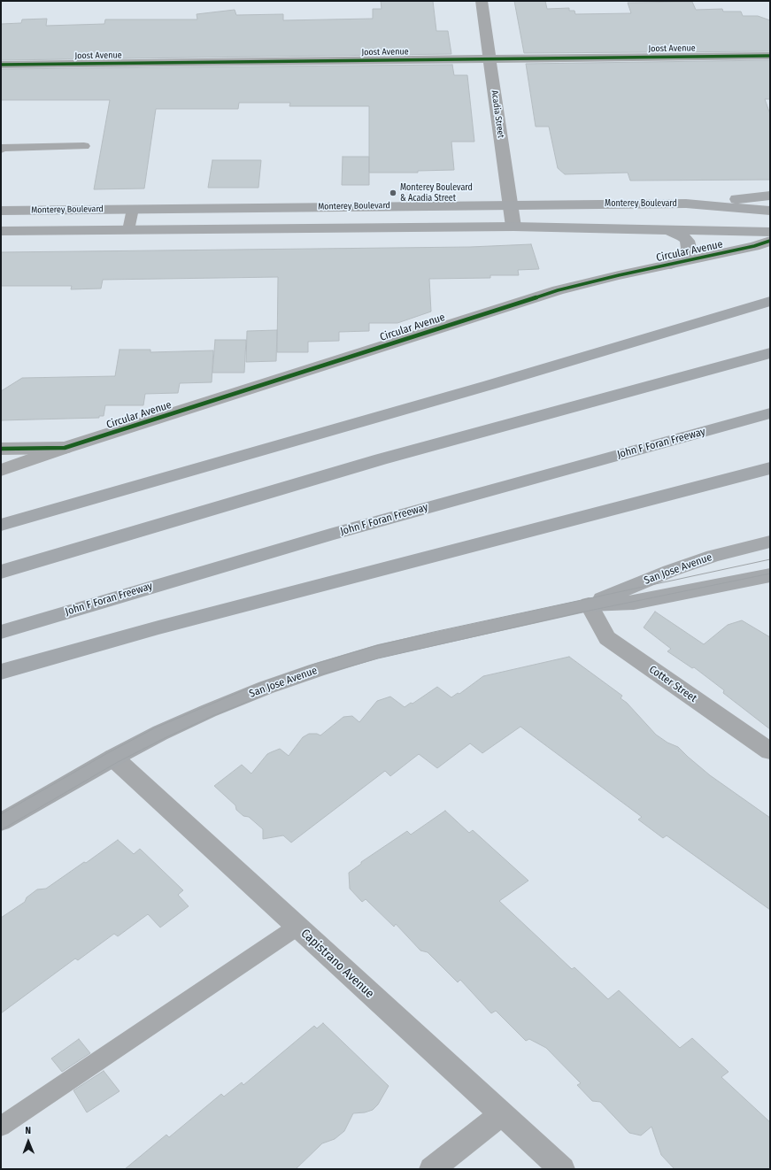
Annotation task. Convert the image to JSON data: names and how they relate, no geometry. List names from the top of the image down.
{
  "streets": {
    "highway": ["John F Foran Freeway"],
    "main road": ["Monterey Boulevard", "San Jose Avenue"],
    "street": [
      "Joost Avenue",
      "Acadia Street",
      "Circular Avenue",
      "Cotter Street",
      "Capistrano Avenue"
    ]
  },
  "crossings": [
    ["Joost Avenue", "Acadia Street"],
    ["Acadia Street", "Monterey Boulevard"],
    ["San Jose Avenue", "Cotter Street"],
    ["San Jose Avenue", "Capistrano Avenue"]
  ],
  "places": ["Monterey Boulevard & Acadia Street"],
  "north": "top"
}
